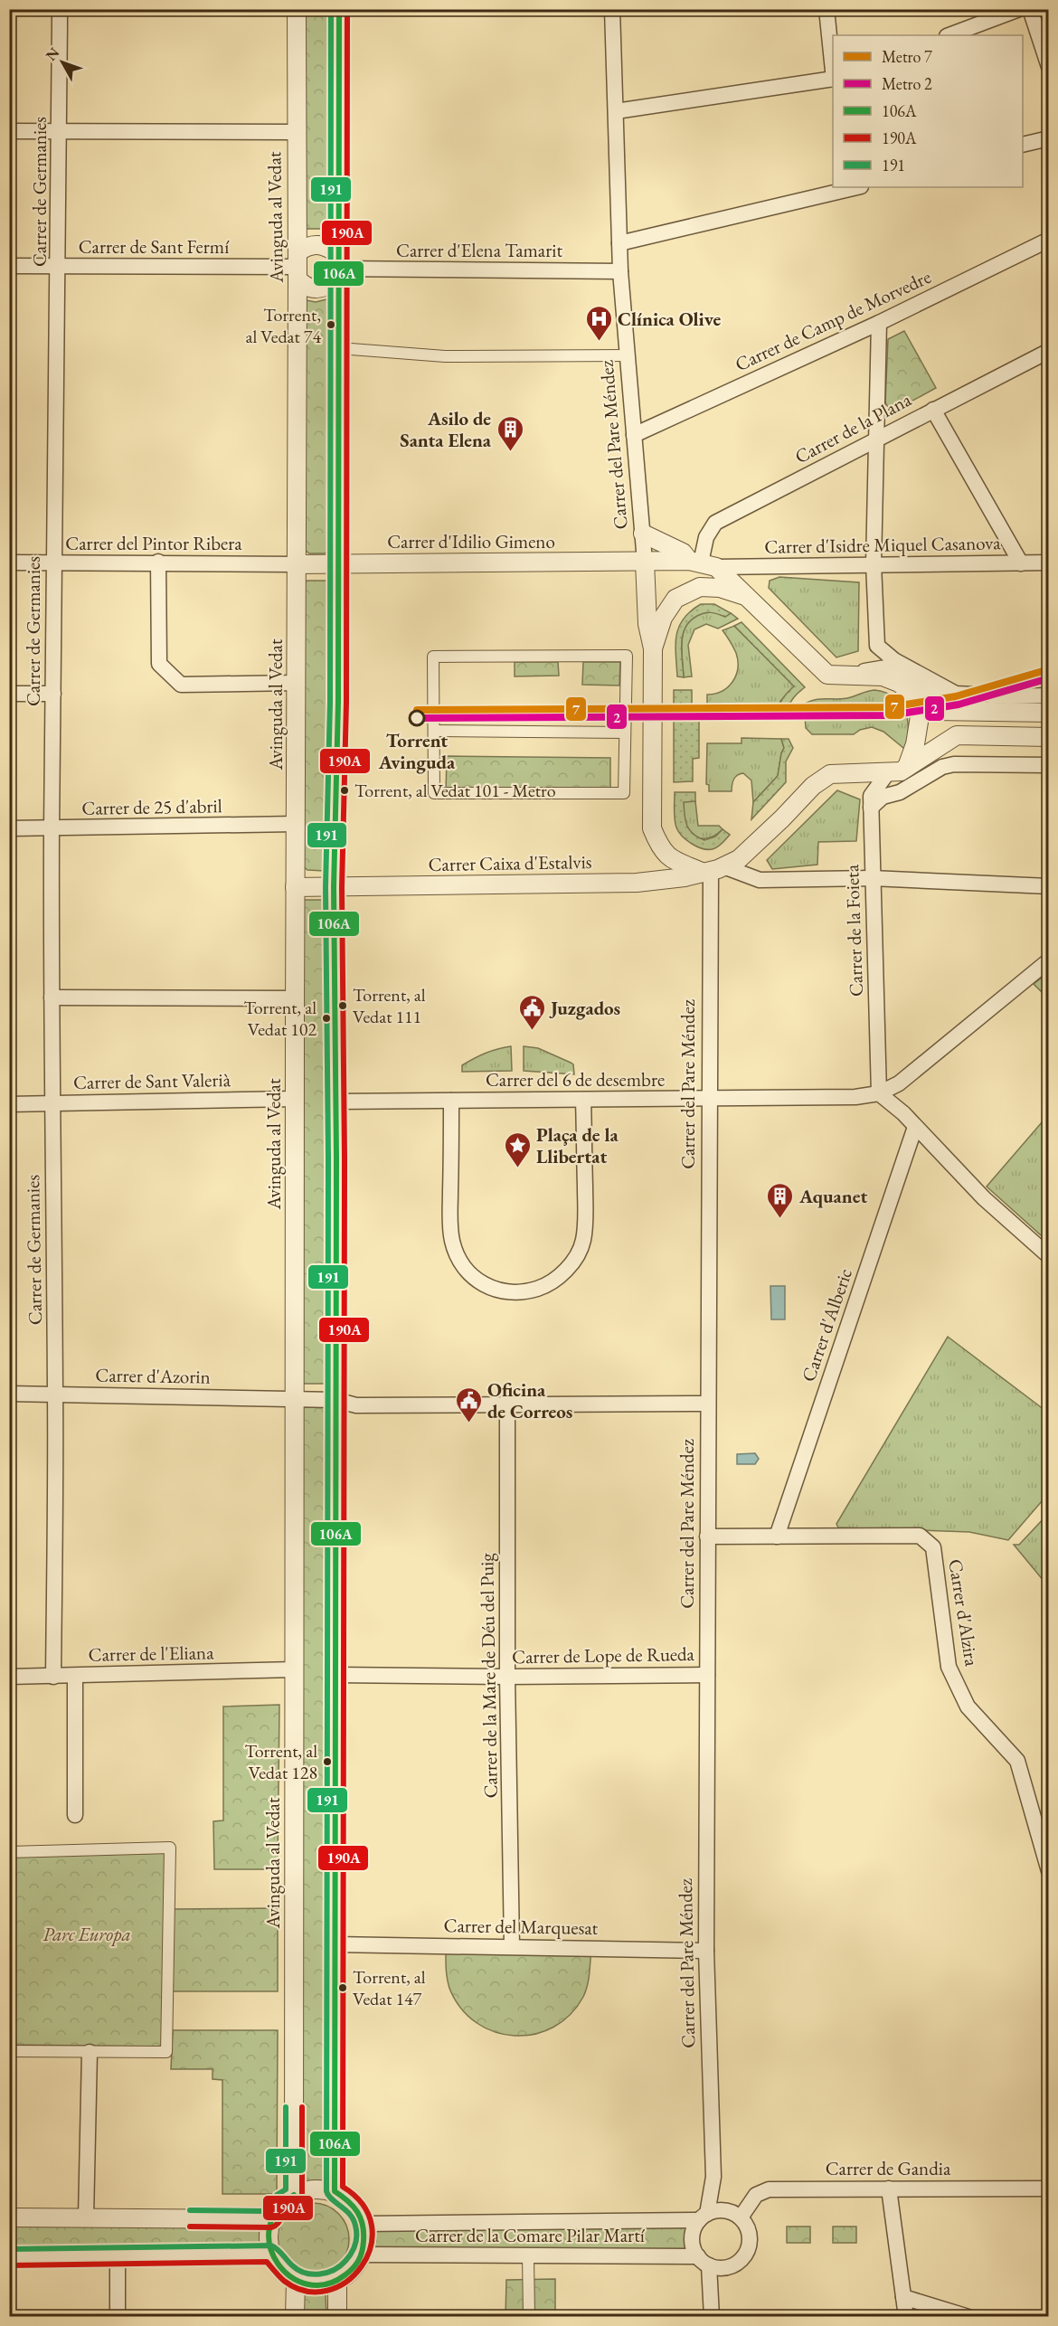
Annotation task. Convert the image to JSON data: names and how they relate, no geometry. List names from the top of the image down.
{
  "streets": {
    "street": [
      "Carrer de Germanies",
      "Avinguda al Vedat",
      "Carrer de Sant Fermí",
      "Carrer d'Elena Tamarit",
      "Carrer de Camp de Morvedre",
      "Carrer de la Plana",
      "Carrer del Pare Méndez",
      "Carrer d'Idilio Gimeno",
      "Carrer del Pintor Ribera",
      "Carrer d'Isidre Miquel Casanova",
      "Carrer de 25 d'abril",
      "Carrer Caixa d'Estalvis",
      "Carrer de la Foieta",
      "Carrer del 6 de desembre",
      "Carrer de Sant Valerià",
      "Carrer d'Alberic",
      "Carrer d'Azorin",
      "Carrer d'Alzira",
      "Carrer de l'Eliana",
      "Carrer de Lope de Rueda",
      "Carrer de la Mare de Déu del Puig",
      "Carrer del Marquesat",
      "Carrer de Gandia",
      "Carrer de la Comare Pilar Martí"
    ]
  },
  "crossings": [
    ["Carrer de Germanies", "Carrer de Sant Fermí"],
    ["Carrer de Germanies", "Carrer del Pintor Ribera"],
    ["Carrer de Germanies", "Carrer de 25 d'abril"],
    ["Carrer de Germanies", "Carrer de Sant Valerià"],
    ["Carrer de Germanies", "Carrer d'Azorin"],
    ["Carrer de Germanies", "Carrer de l'Eliana"],
    ["Avinguda al Vedat", "Carrer de Sant Fermí"],
    ["Avinguda al Vedat", "Carrer d'Elena Tamarit"],
    ["Avinguda al Vedat", "Carrer d'Idilio Gimeno"],
    ["Avinguda al Vedat", "Carrer del Pintor Ribera"],
    ["Avinguda al Vedat", "Carrer de 25 d'abril"],
    ["Avinguda al Vedat", "Carrer Caixa d'Estalvis"],
    ["Avinguda al Vedat", "Carrer de Sant Valerià"],
    ["Avinguda al Vedat", "Carrer d'Azorin"],
    ["Avinguda al Vedat", "Carrer de l'Eliana"],
    ["Avinguda al Vedat", "Carrer de la Comare Pilar Martí"],
    ["Carrer de Sant Fermí", "Carrer d'Elena Tamarit"],
    ["Carrer d'Elena Tamarit", "Carrer del Pare Méndez"],
    ["Carrer de Camp de Morvedre", "Carrer del Pare Méndez"],
    ["Carrer de la Plana", "Carrer d'Idilio Gimeno"],
    ["Carrer de la Plana", "Carrer d'Isidre Miquel Casanova"],
    ["Carrer del Pare Méndez", "Carrer d'Idilio Gimeno"],
    ["Carrer del Pare Méndez", "Carrer Caixa d'Estalvis"],
    ["Carrer del Pare Méndez", "Carrer del 6 de desembre"],
    ["Carrer del Pare Méndez", "Carrer de Lope de Rueda"],
    ["Carrer del Pare Méndez", "Carrer del Marquesat"],
    ["Carrer del Pare Méndez", "Carrer de Gandia"],
    ["Carrer del Pare Méndez", "Carrer de la Comare Pilar Martí"],
    ["Carrer d'Idilio Gimeno", "Carrer del Pintor Ribera"],
    ["Carrer d'Idilio Gimeno", "Carrer d'Isidre Miquel Casanova"],
    ["Carrer Caixa d'Estalvis", "Carrer de la Foieta"],
    ["Carrer de la Foieta", "Carrer del 6 de desembre"],
    ["Carrer d'Alberic", "Carrer d'Alzira"],
    ["Carrer de Lope de Rueda", "Carrer de la Mare de Déu del Puig"],
    ["Carrer de la Mare de Déu del Puig", "Carrer del Marquesat"],
    ["Carrer de Gandia", "Carrer de la Comare Pilar Martí"]
  ],
  "parks": ["Parc Europa"],
  "places": {
    "other": [
      "Torrent, al Vedat 74",
      "Torrent Avinguda",
      "Torrent, al Vedat 101 - Metro",
      "Torrent, al Vedat 111",
      "Torrent, al Vedat 102",
      "Torrent, al Vedat 128",
      "Torrent, al Vedat 147"
    ],
    "hospital": ["Clínica Olive"],
    "building": ["Asilo de Santa Elena", "Aquanet"],
    "public building": ["Juzgados", "Oficina de Correos"],
    "place": ["Plaça de la Llibertat"]
  },
  "lines": [
    "transit line 106A",
    "transit line 190A",
    "transit line 191",
    "metro line 7",
    "metro line 2"
  ],
  "legend": [
    "Metro 7",
    "Metro 2",
    "106A",
    "190A",
    "191"
  ],
  "north": "top left"
}
